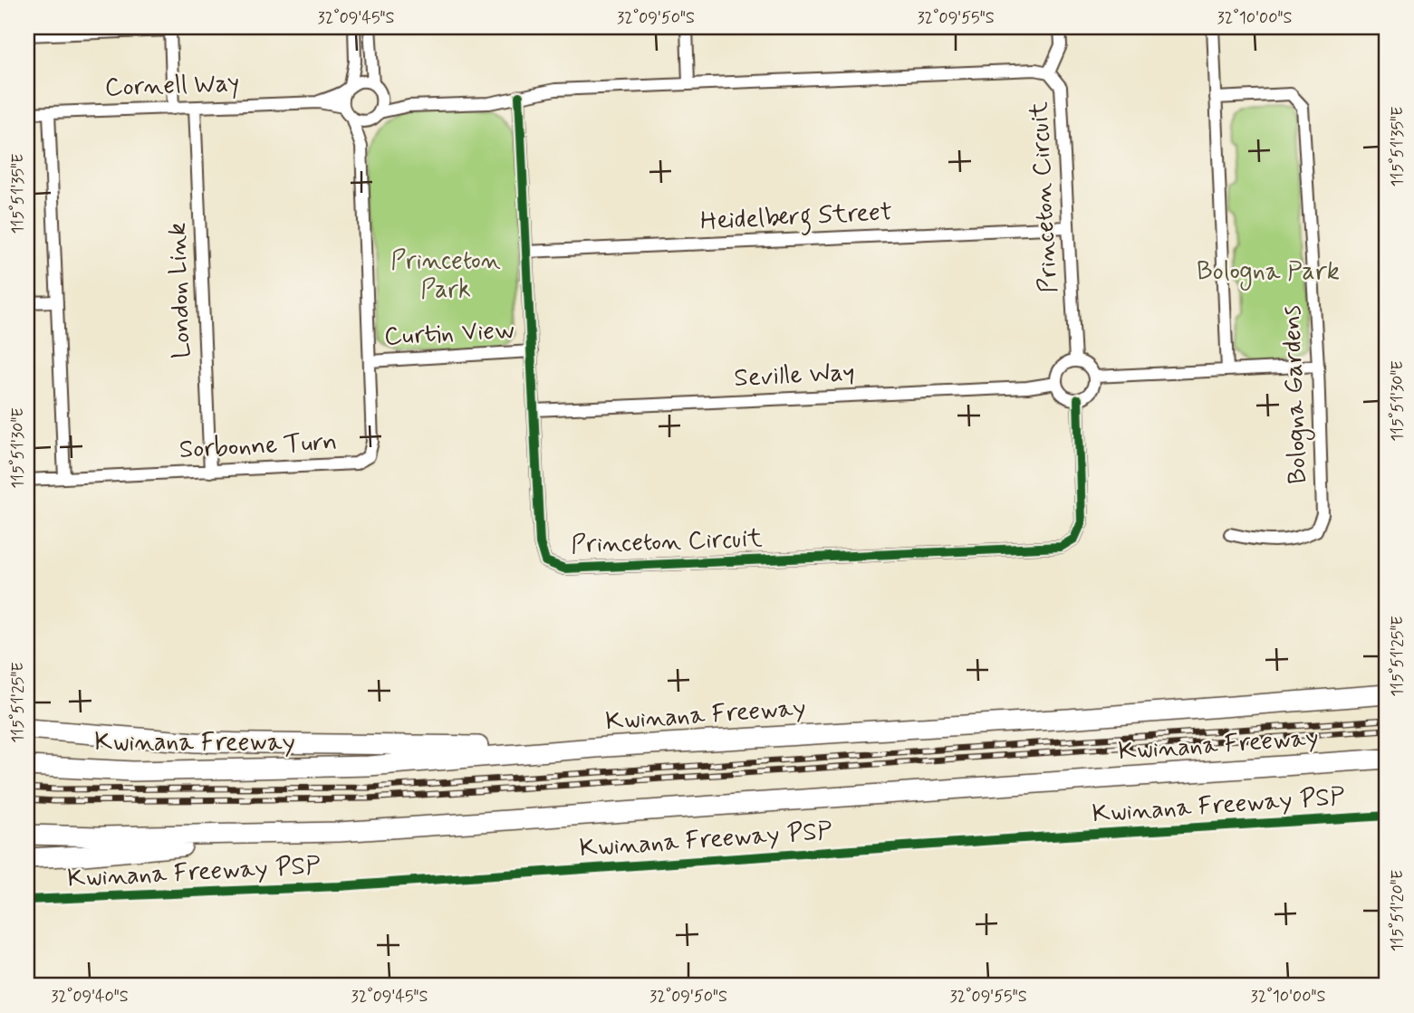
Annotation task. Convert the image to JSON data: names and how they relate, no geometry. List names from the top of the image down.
{
  "streets": {
    "highway": ["Kwinana Freeway"],
    "street": [
      "Cornell Way",
      "Princeton Circuit",
      "Heidelberg Street",
      "London Link",
      "Curtin View",
      "Seville Way",
      "Bologna Gardens",
      "Sorbonne Turn"
    ],
    "cycle path": ["Kwinana Freeway PSP"]
  },
  "crossings": [
    ["Cornell Way", "Princeton Circuit"],
    ["Cornell Way", "London Link"],
    ["Cornell Way", "Sorbonne Turn"],
    ["Princeton Circuit", "Heidelberg Street"],
    ["Princeton Circuit", "Curtin View"],
    ["Princeton Circuit", "Seville Way"],
    ["Princeton Circuit", "Sorbonne Turn"],
    ["London Link", "Sorbonne Turn"],
    ["Curtin View", "Sorbonne Turn"]
  ],
  "parks": ["Princeton Park", "Bologna Park"],
  "coordinates": [
    "32°09'45\"S",
    "32°09'50\"S",
    "32°09'55\"S",
    "32°10'00\"S",
    "115°51'35\"E",
    "115°51'30\"E",
    "115°51'25\"E",
    "115°51'20\"E",
    "32°09'40\"S"
  ]
}
